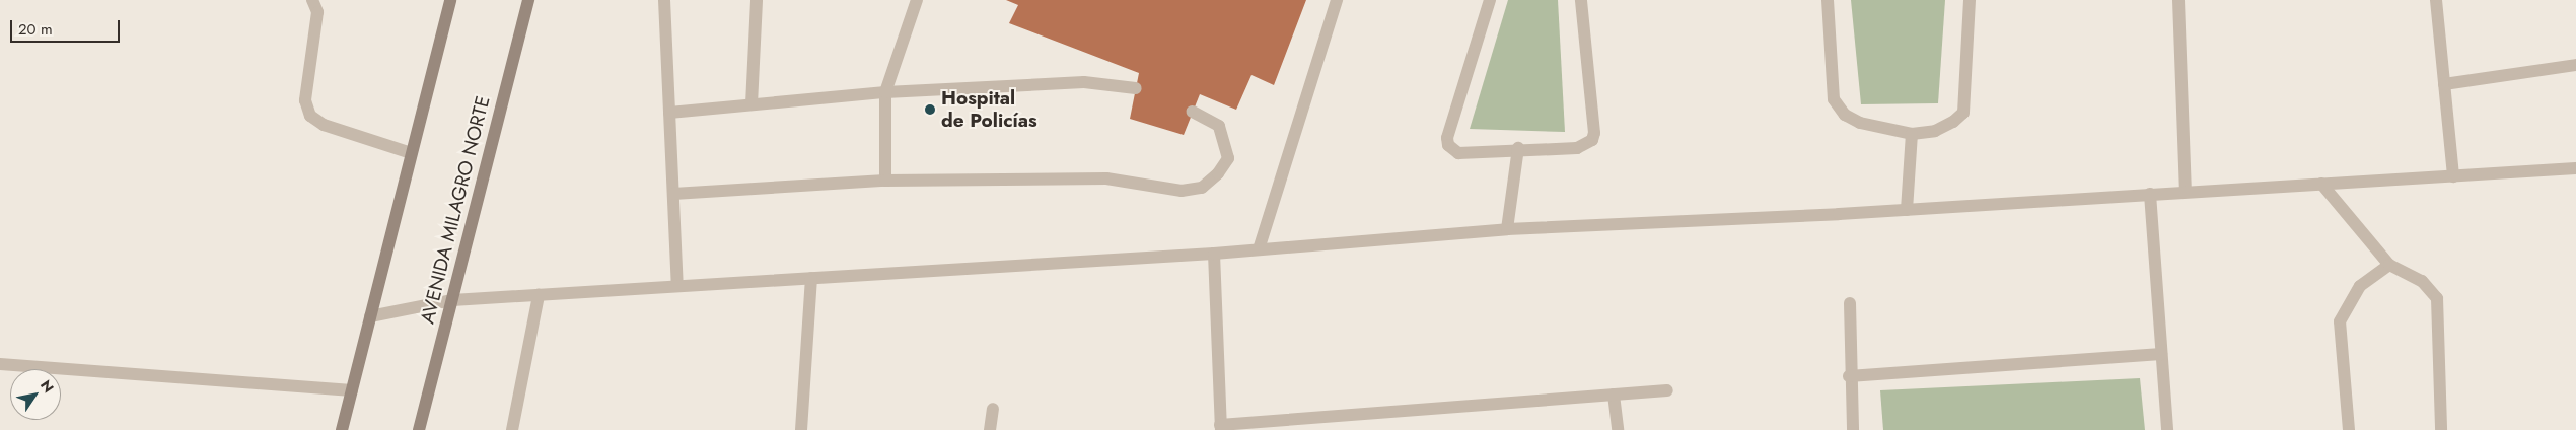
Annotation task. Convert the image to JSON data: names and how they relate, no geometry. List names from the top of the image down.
{
  "streets": {
    "main road": ["AVENIDA MILAGRO NORTE"]
  },
  "places": ["Hospital de Policías"],
  "scale_bar": "20 m",
  "north": "top right"
}
